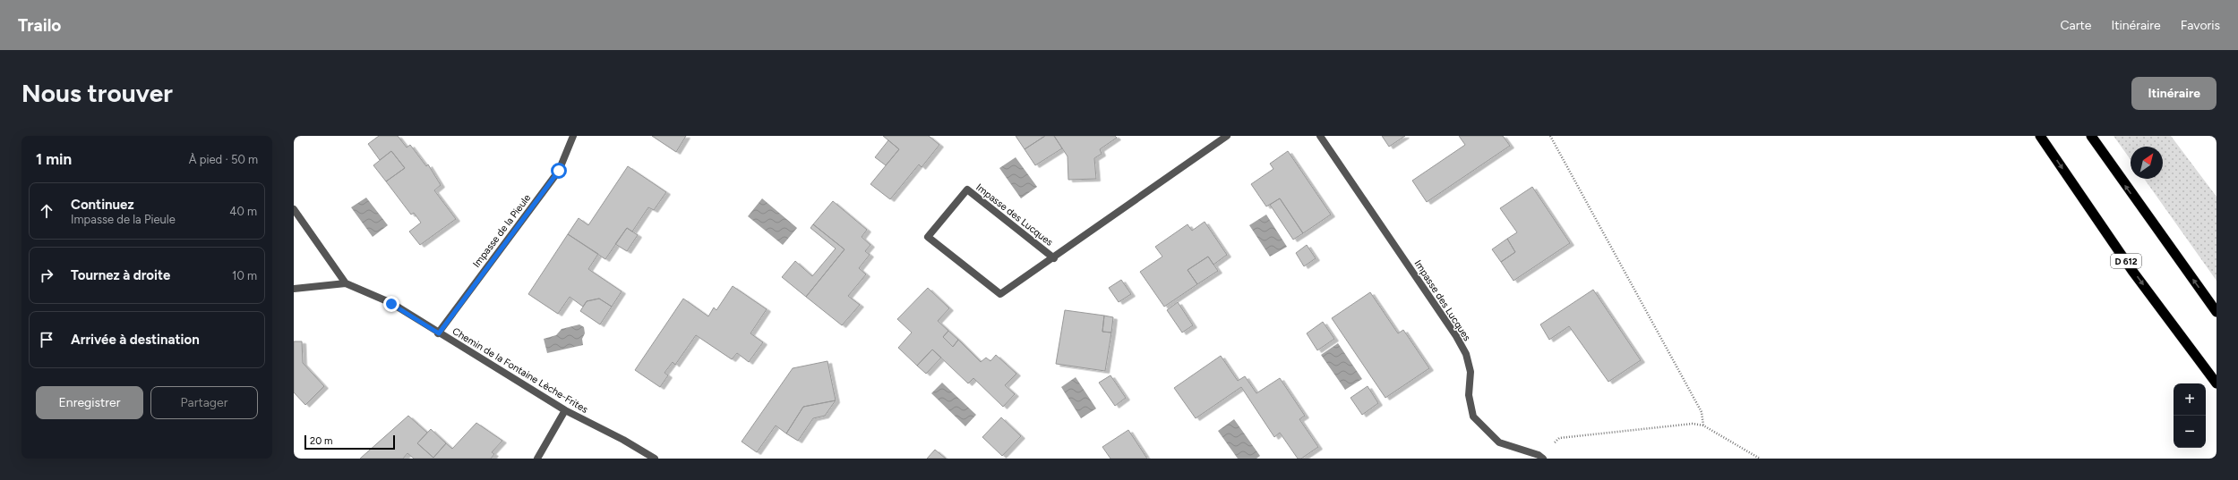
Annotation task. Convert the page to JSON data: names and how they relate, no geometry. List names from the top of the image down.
{
  "streets": {
    "highway": ["D 612"],
    "street": ["Impasse des Lucques", "Impasse de la Pieule", "Chemin de la Fontaine Lèche-Frites"]
  },
  "crossings": [
    ["Impasse de la Pieule", "Chemin de la Fontaine Lèche-Frites"]
  ],
  "scale_bar": "20 m",
  "north": "top right",
  "page": {
    "header": "Trailo",
    "nav": ["Carte", "Itinéraire", "Favoris"],
    "buttons": [
      "Itinéraire",
      ["Enregistrer", "Partager"]
    ],
    "title": "Nous trouver",
    "heading": ["1 min", "À pied · 50 m"],
    "list": [
      ["Continuez", "Impasse de la Pieule", "40 m"],
      ["Tournez à droite", "10 m"],
      "Arrivée à destination"
    ],
    "map_buttons": ["+", "−"],
    "scale": "20 m"
  }
}
